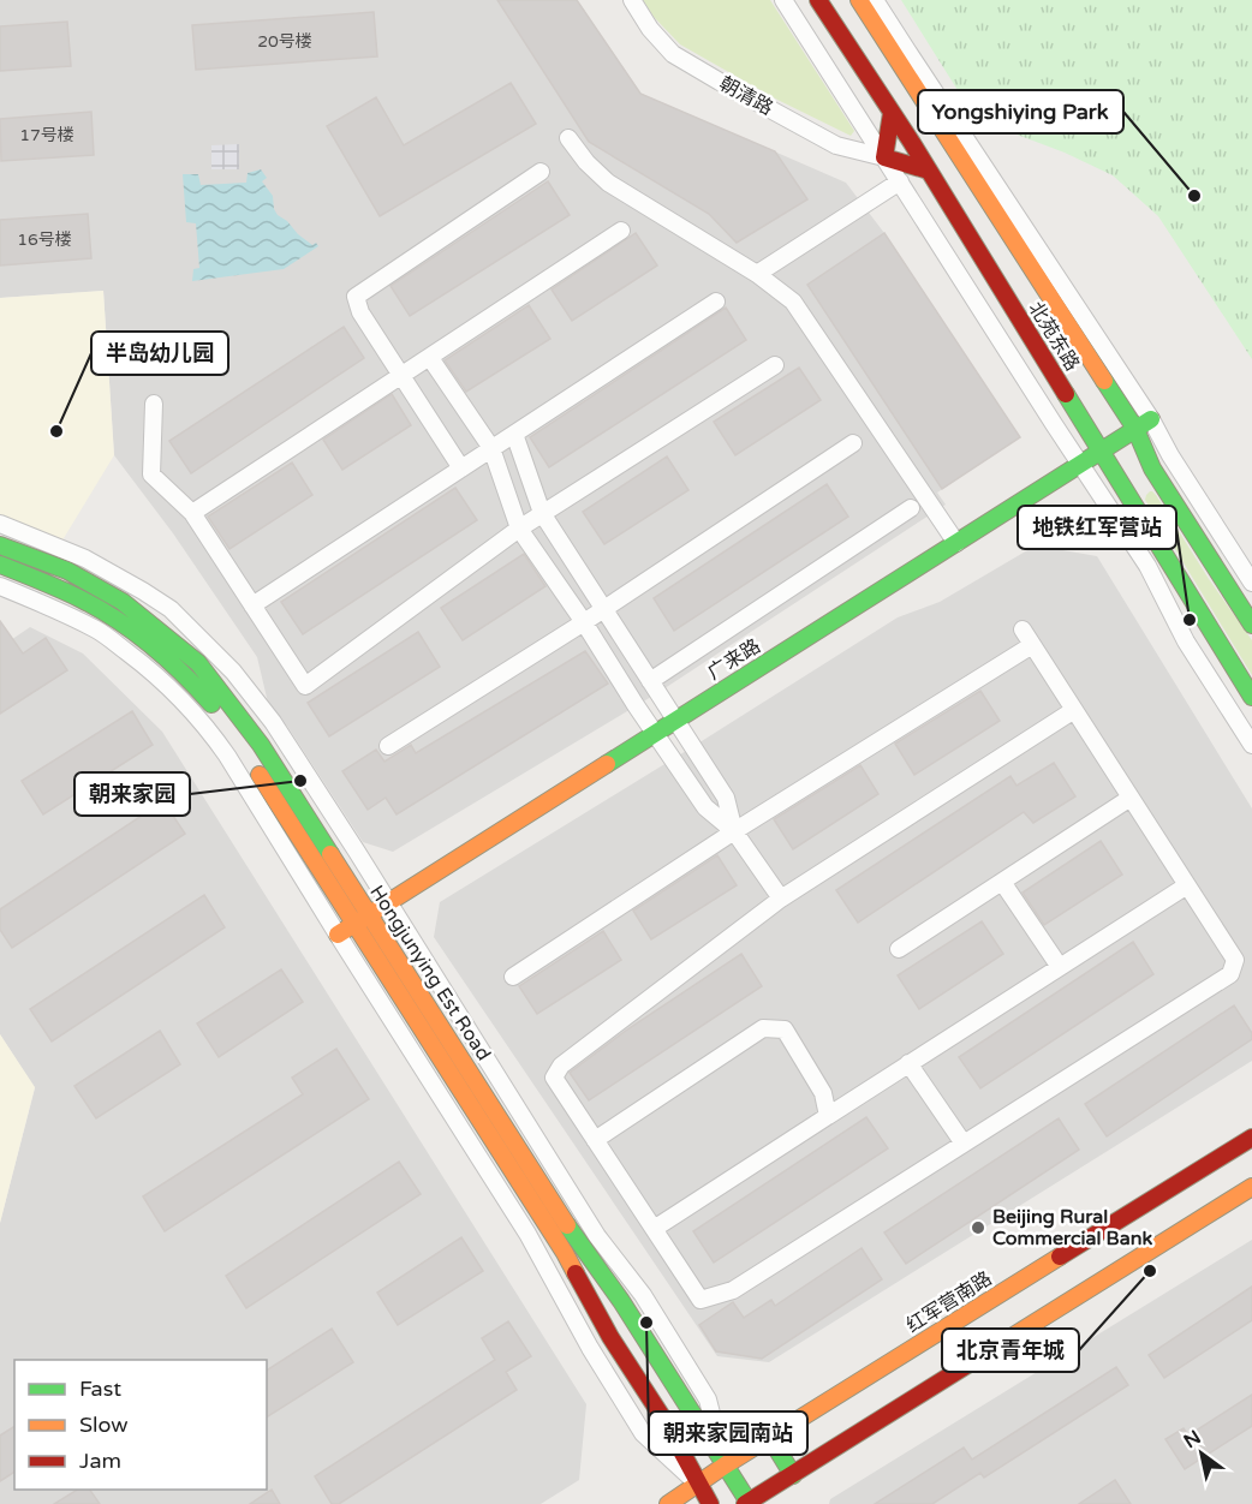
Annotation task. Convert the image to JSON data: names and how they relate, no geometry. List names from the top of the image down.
{
  "streets": {
    "street": [
      "朝清路",
      "北苑东路",
      "广来路",
      "Hongjunying Est Road",
      "红军营南路"
    ]
  },
  "crossings": [
    ["北苑东路", "广来路"],
    ["广来路", "Hongjunying Est Road"],
    ["Hongjunying Est Road", "红军营南路"]
  ],
  "places": [
    "Yongshiying Park",
    "半岛幼儿园",
    "地铁红军营站",
    "朝来家园",
    "Beijing Rural Commercial Bank",
    "北京青年城",
    "朝来家园南站"
  ],
  "house_numbers": ["20号楼", "17号楼", "16号楼"],
  "legend": ["Fast", "Slow", "Jam"],
  "north": "top left"
}
